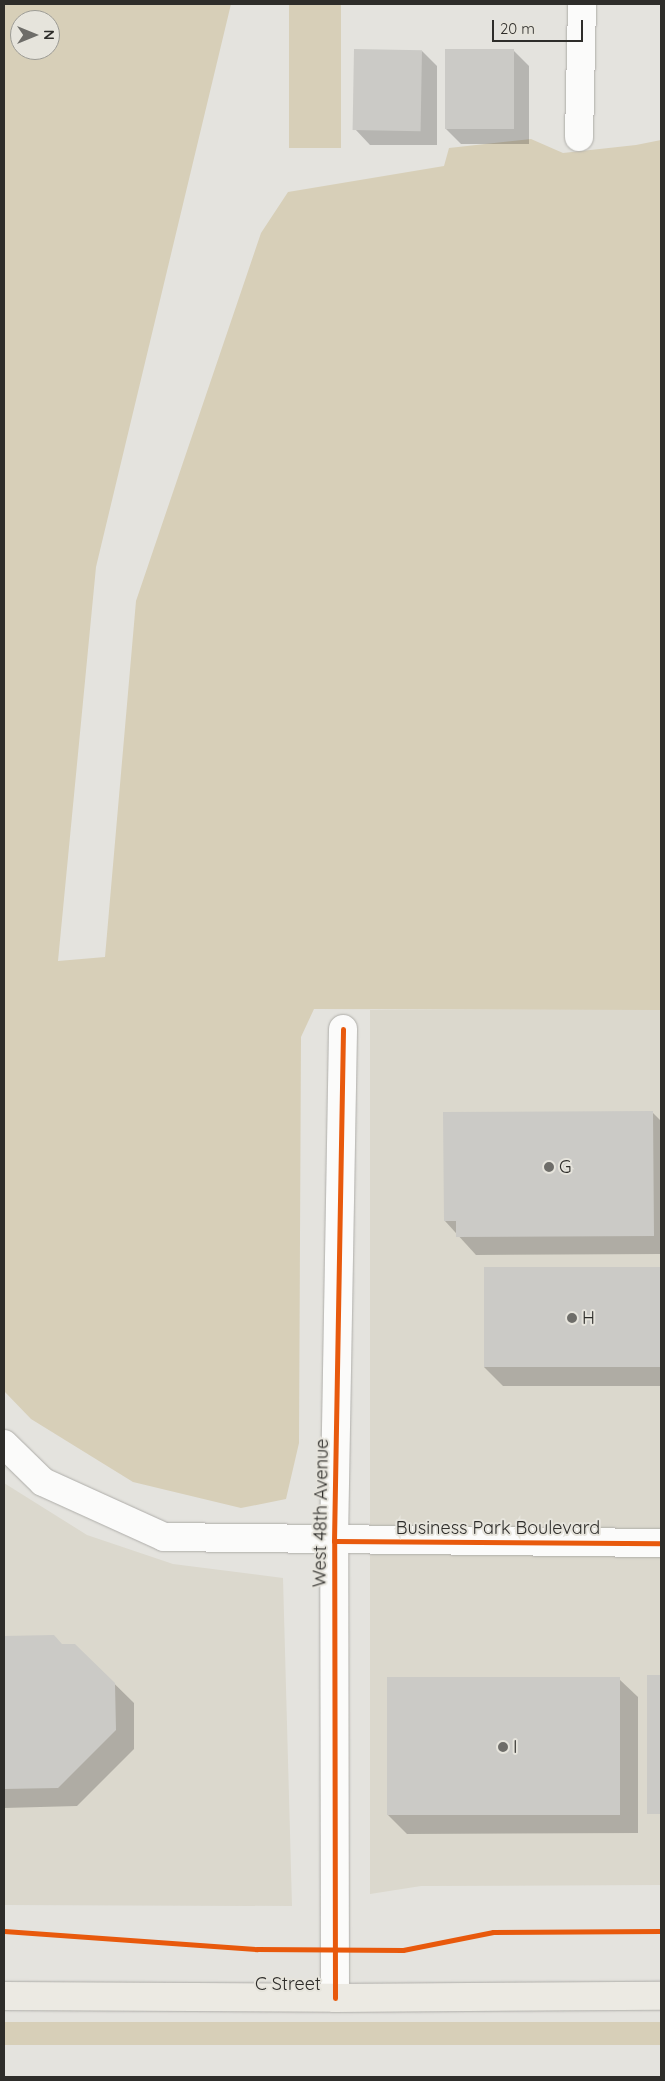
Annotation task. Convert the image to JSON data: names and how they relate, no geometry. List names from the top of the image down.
{
  "streets": {
    "main road": ["C Street"],
    "street": ["West 48th Avenue", "Business Park Boulevard"]
  },
  "crossings": [
    ["West 48th Avenue", "Business Park Boulevard"],
    ["West 48th Avenue", "C Street"]
  ],
  "places": ["G", "H", "I"],
  "scale_bar": "20 m",
  "north": "right"
}
